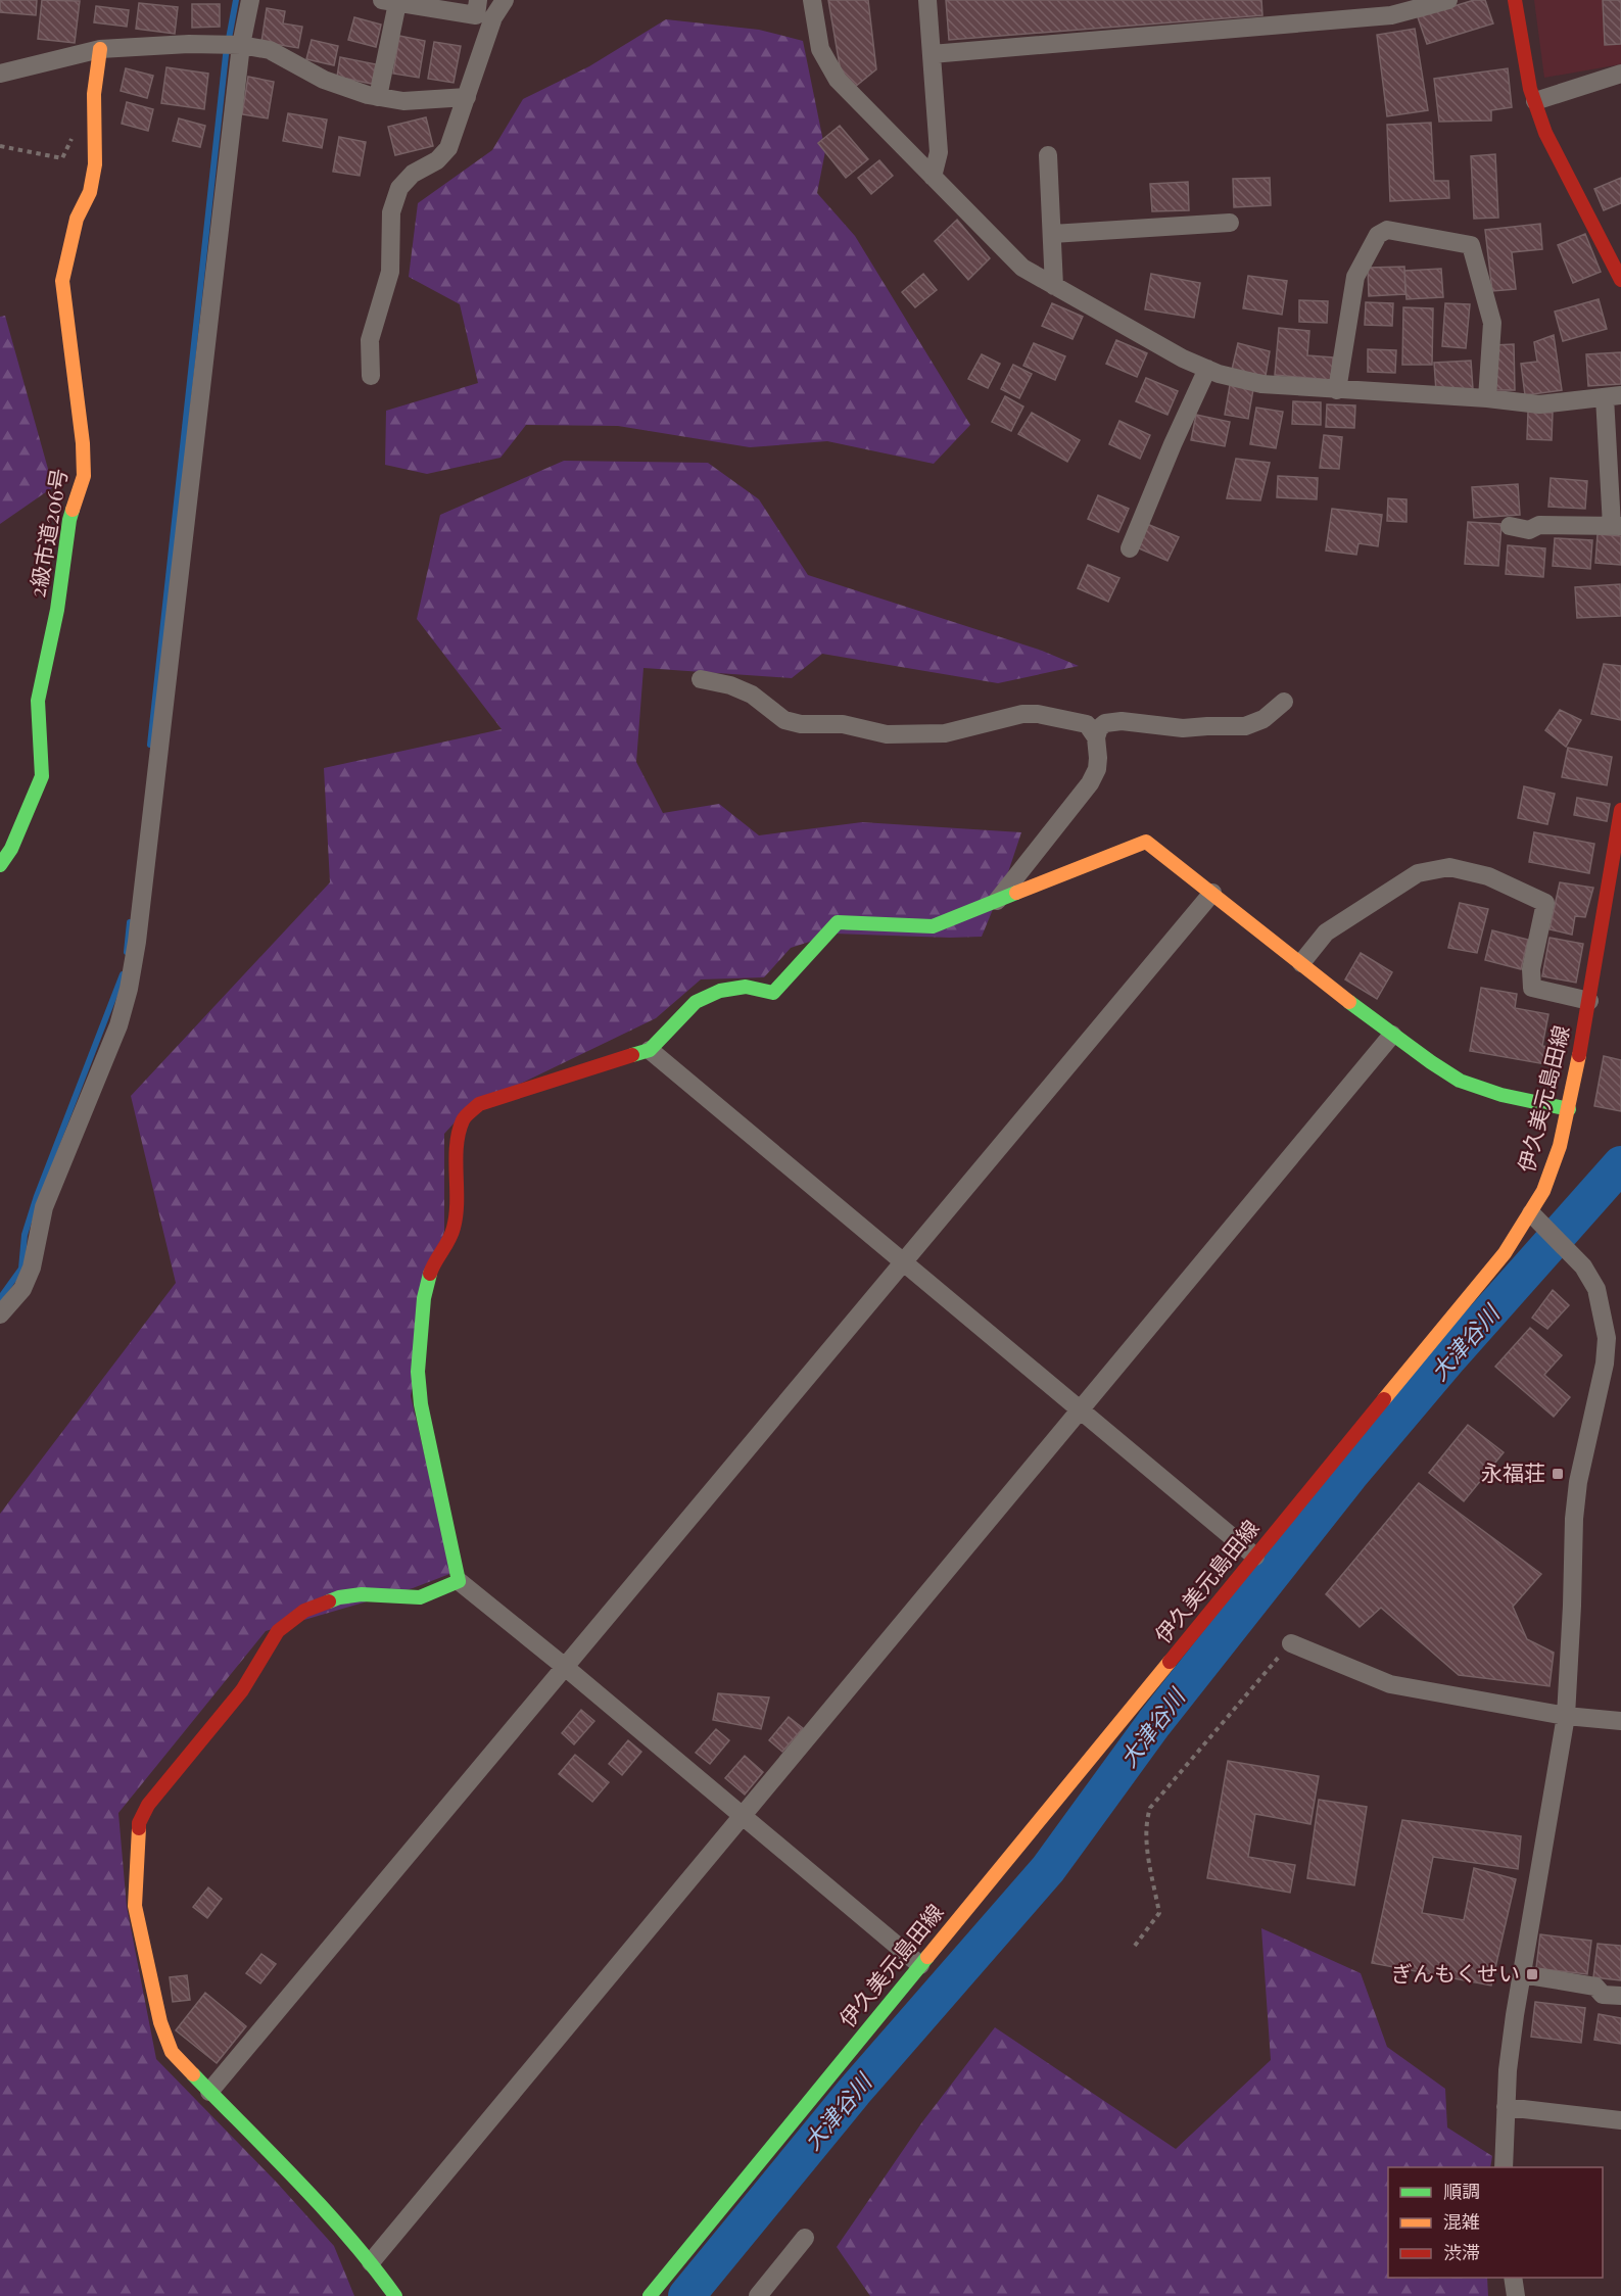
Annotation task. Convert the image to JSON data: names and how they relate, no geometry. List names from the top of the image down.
{
  "streets": {
    "street": ["2級市道206号", "伊久美元島田線"]
  },
  "water": ["大津谷川"],
  "places": {
    "transit": ["永福荘", "ぎんもくせい"]
  },
  "legend": ["順調", "混雑", "渋滞"]
}
